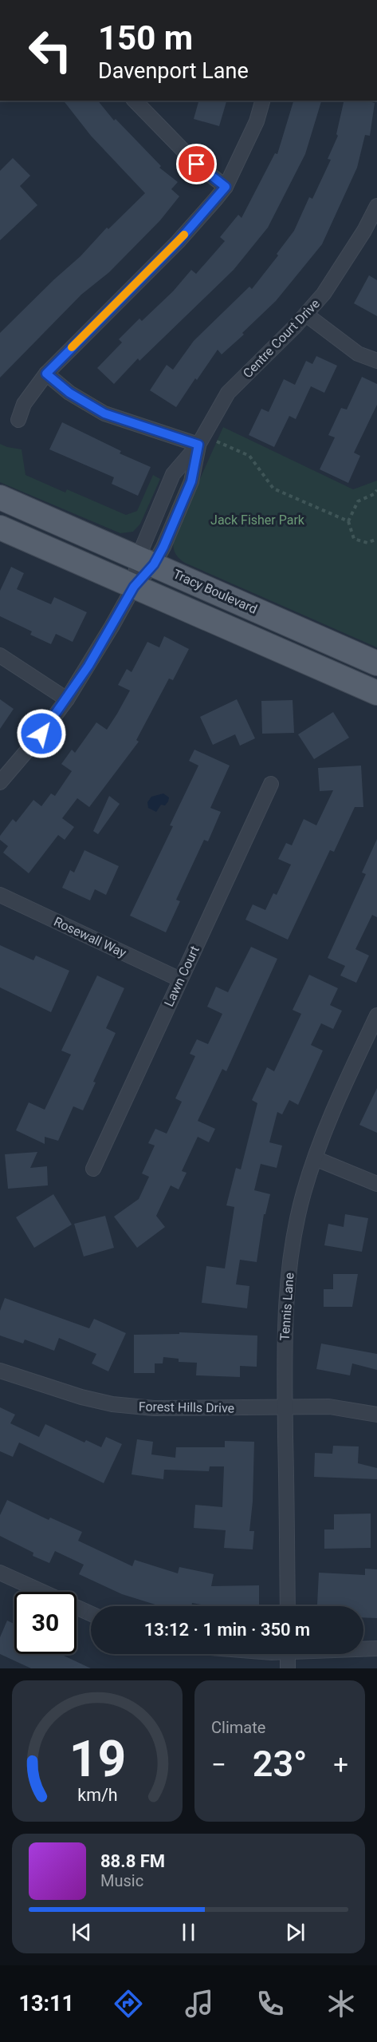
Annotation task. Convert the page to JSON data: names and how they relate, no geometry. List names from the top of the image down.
{
  "streets": {
    "main road": ["Tracy Boulevard"],
    "street": [
      "Centre Court Drive",
      "Rosewall Way",
      "Lawn Court",
      "Tennis Lane",
      "Forest Hills Drive"
    ]
  },
  "crossings": [
    ["Centre Court Drive", "Tracy Boulevard"],
    ["Rosewall Way", "Lawn Court"],
    ["Tennis Lane", "Forest Hills Drive"]
  ],
  "parks": ["Jack Fisher Park"],
  "page": {
    "turn": ["150 m", "Davenport Lane"],
    "limit": "30",
    "trip": "13:12 · 1 min · 350 m",
    "tile": "Climate",
    "heat": ["−", "23°", "+"],
    "song": ["88.8 FM", "Music"],
    "tabs": "13:11",
    "gauge": ["19", "km/h"]
  }
}
